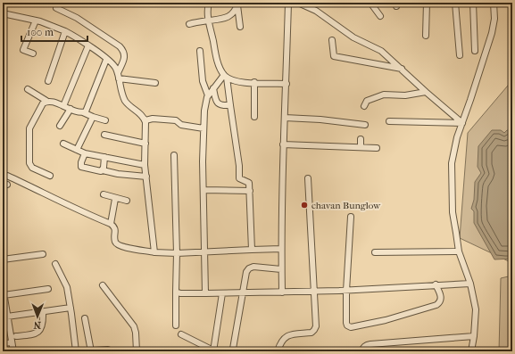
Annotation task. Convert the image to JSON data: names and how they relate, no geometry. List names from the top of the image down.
{
  "places": ["chavan Bunglow"],
  "scale_bar": "100 m",
  "north": "bottom"
}
